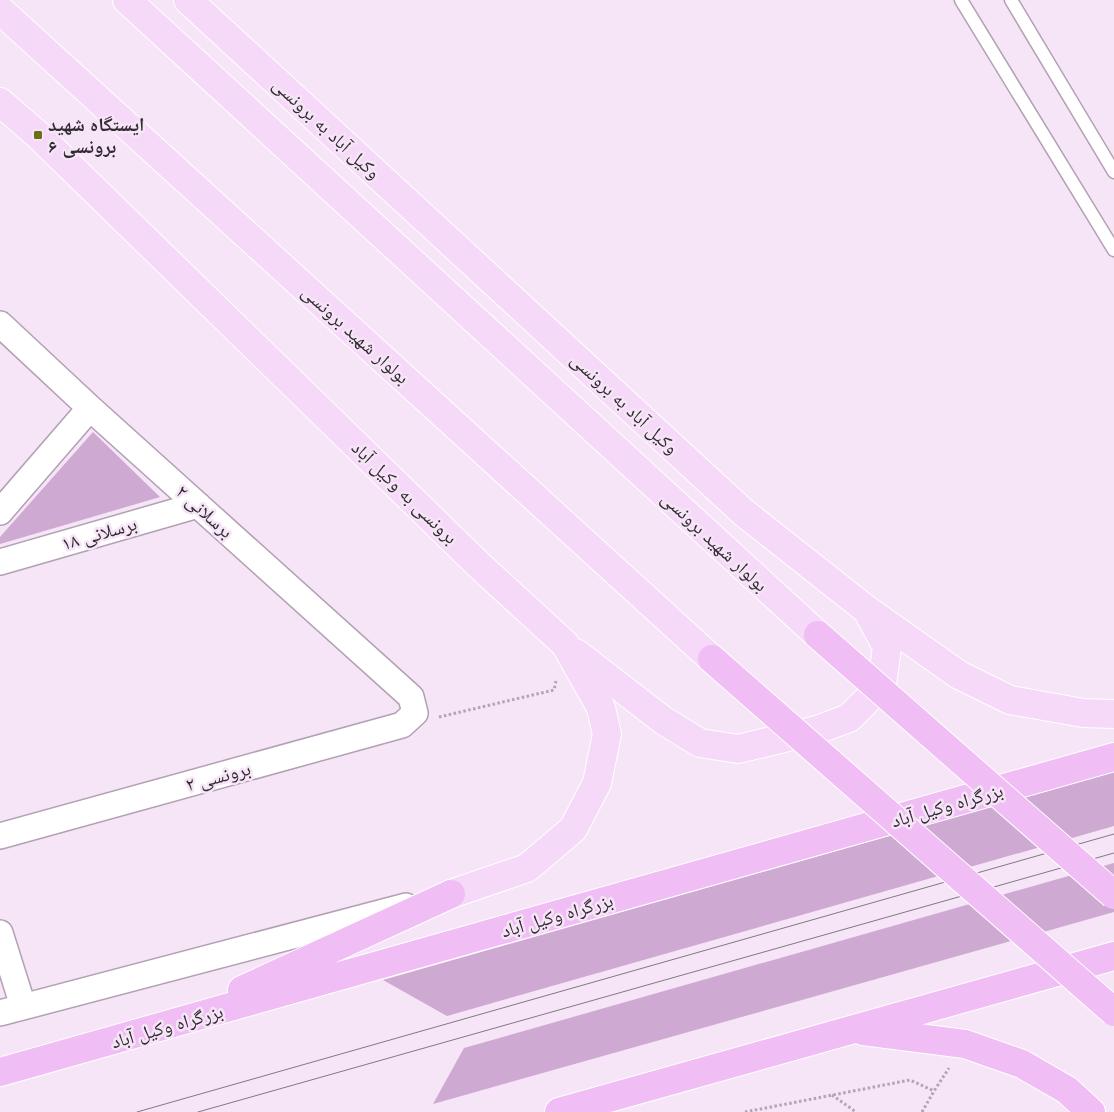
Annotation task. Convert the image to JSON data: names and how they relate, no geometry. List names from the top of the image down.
{
  "streets": {
    "highway": ["بزرگراه وکیل آباد"],
    "main road": ["وکیل آباد به برونسی", "بولوار شهید برونسی", "برونسی به وکیل آباد"],
    "street": ["برسلانی ۲", "برسلانی ۱۸", "برونسی ۲"]
  },
  "crossings": [
    ["برسلانی ۲", "برسلانی ۱۸"],
    ["برسلانی ۲", "برونسی ۲"]
  ],
  "places": {
    "transit": ["ایستگاه شهید برونسی ۶"]
  }
}
